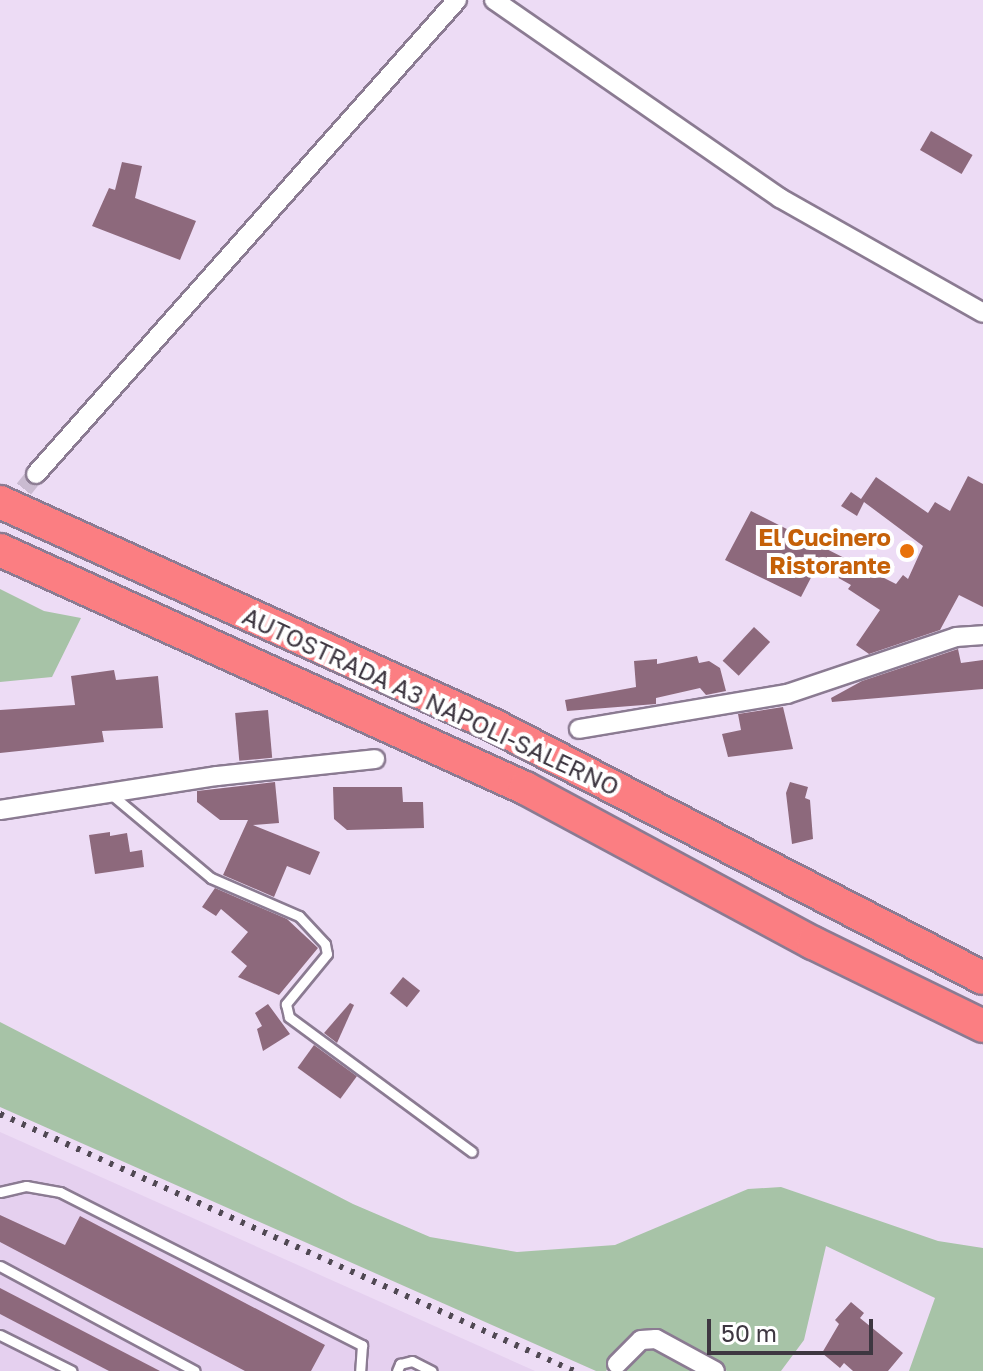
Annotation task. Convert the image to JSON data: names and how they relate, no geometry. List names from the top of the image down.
{
  "streets": {
    "highway": ["AUTOSTRADA A3 NAPOLI-SALERNO"]
  },
  "places": ["El Cucinero Ristorante"],
  "scale_bar": "50 m"
}
